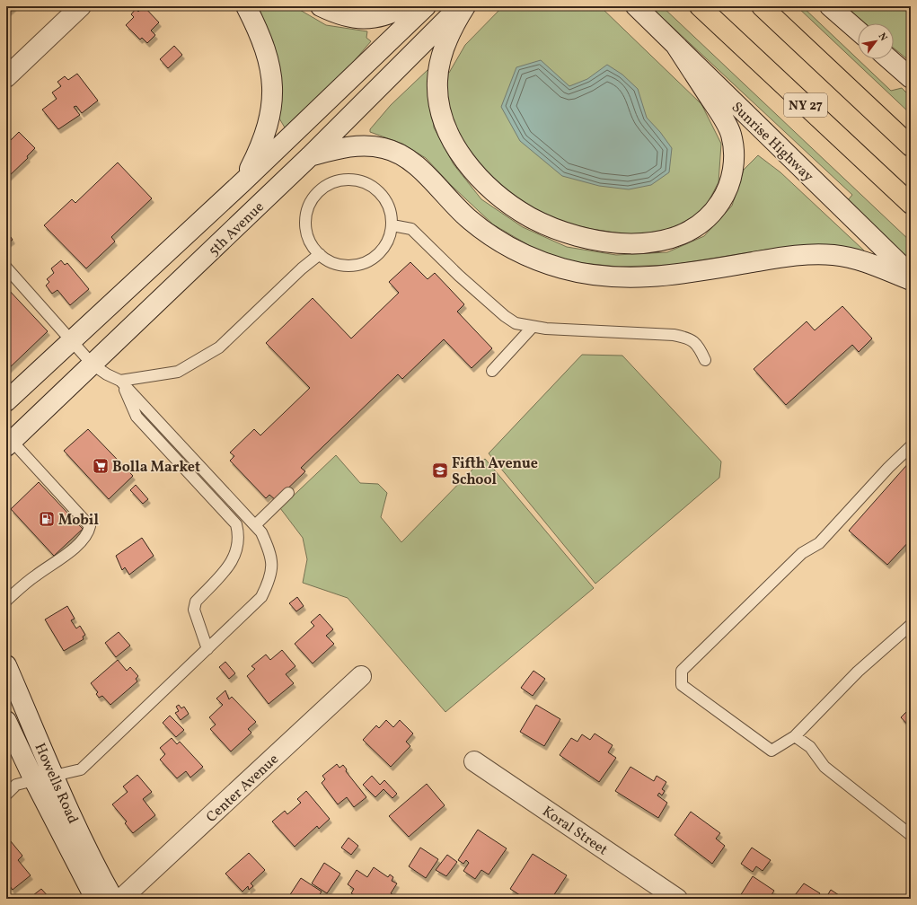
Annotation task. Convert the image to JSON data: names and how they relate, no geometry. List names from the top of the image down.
{
  "streets": {
    "highway": ["NY 27"],
    "main road": [
      "Sunrise Highway",
      "5th Avenue",
      "Howells Road",
      "Center Avenue",
      "Koral Street"
    ]
  },
  "places": {
    "supermarket": ["Bolla Market"],
    "school or university": ["Fifth Avenue School"],
    "fuel station": ["Mobil"]
  },
  "north": "top right"
}
